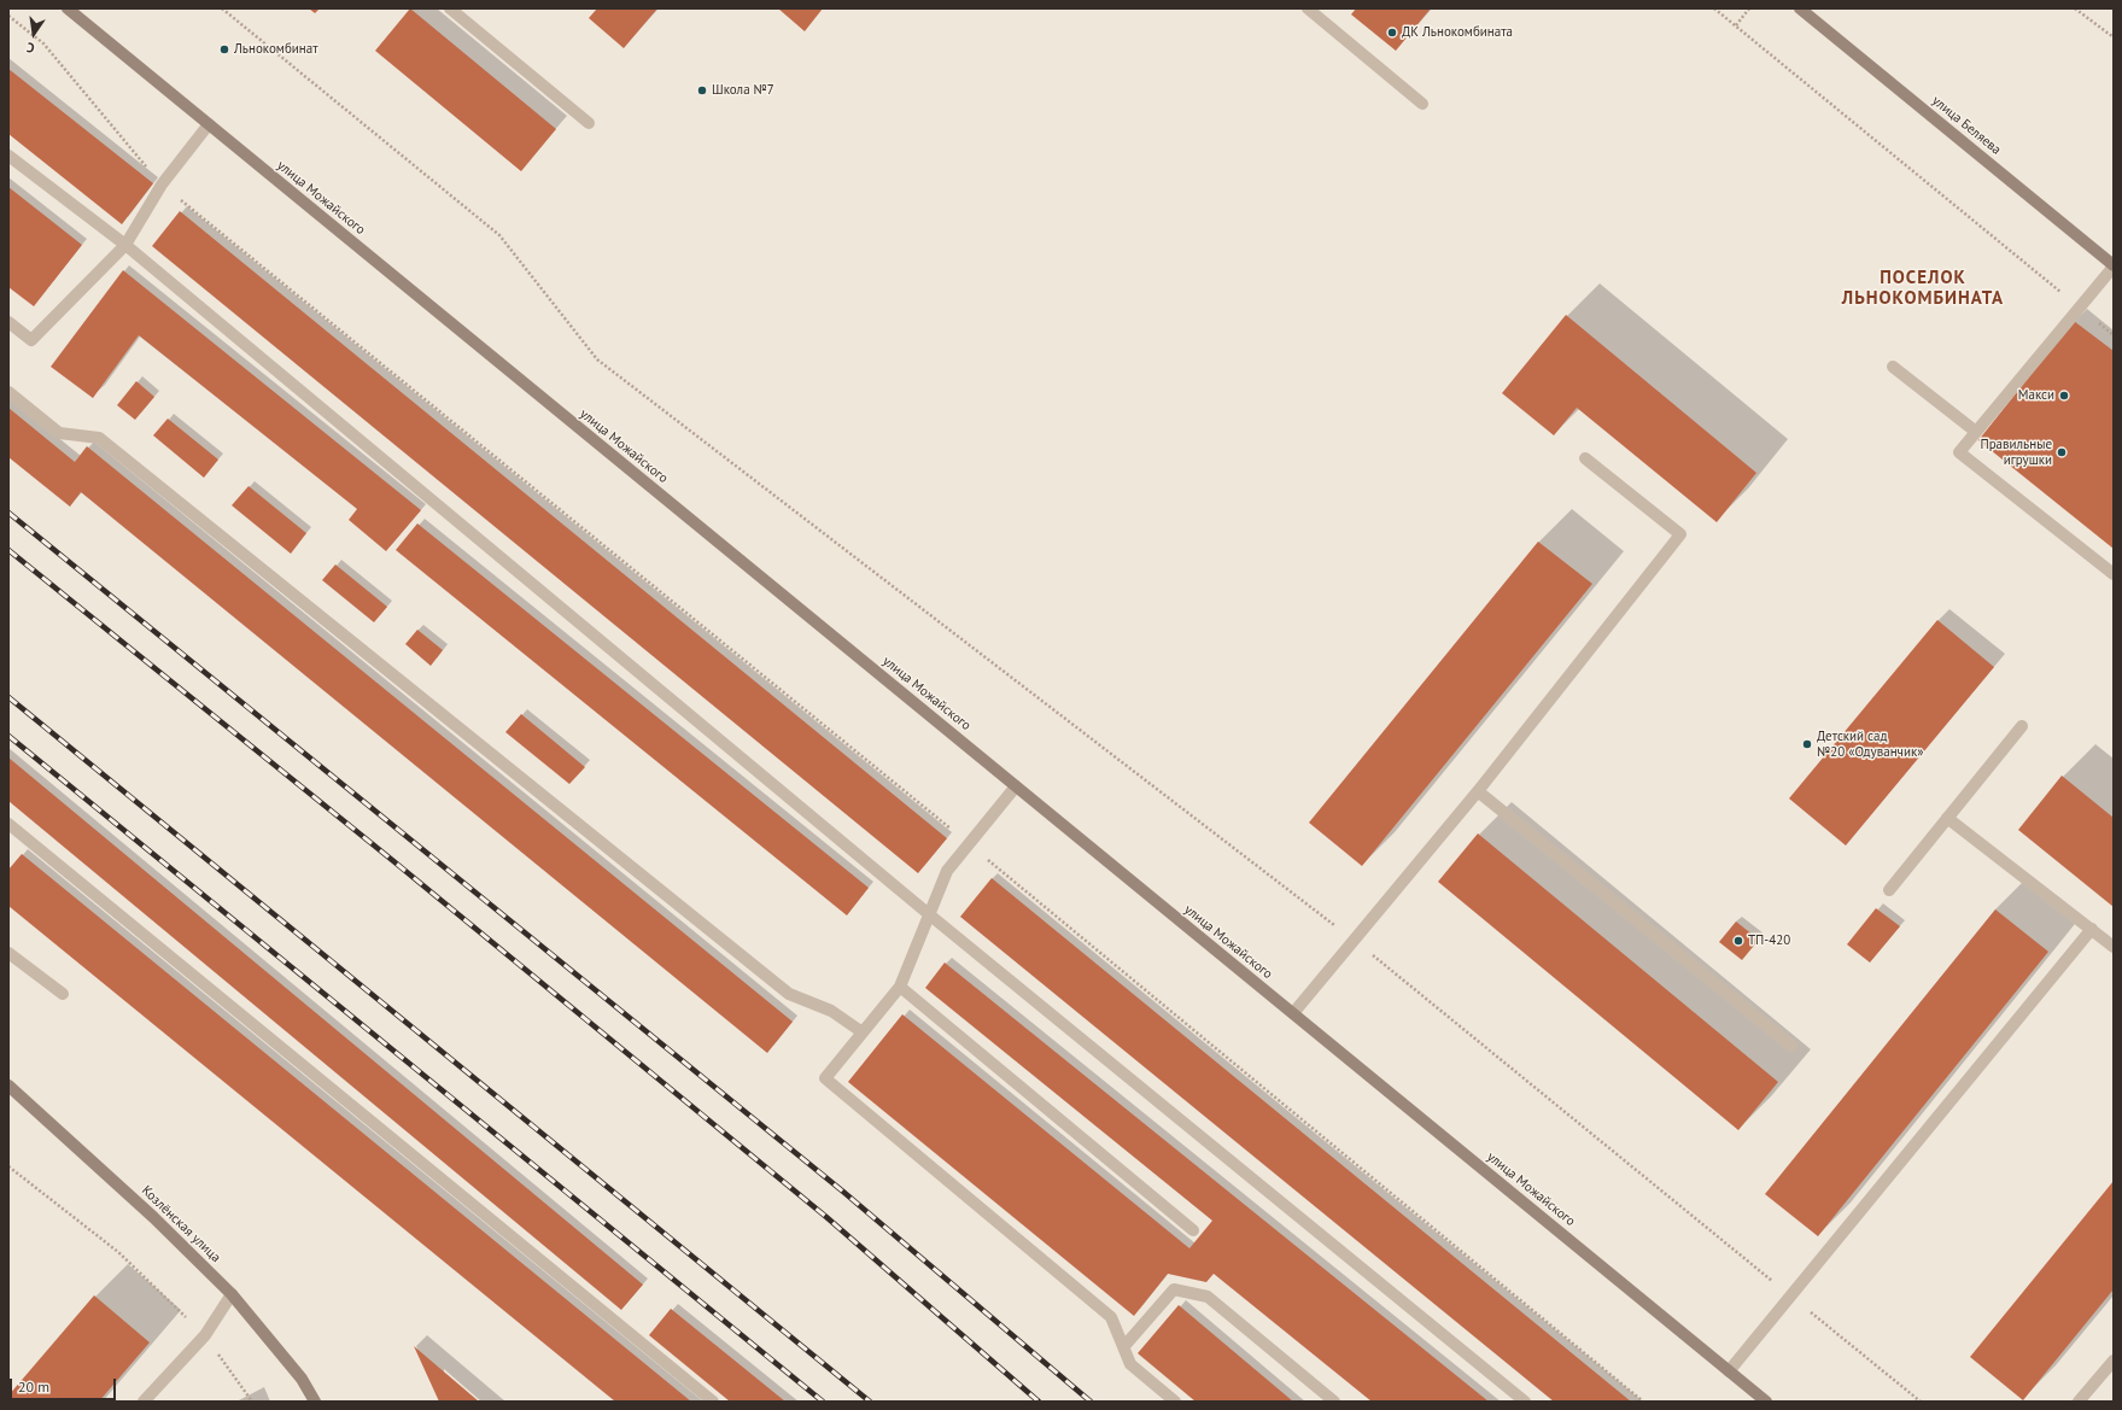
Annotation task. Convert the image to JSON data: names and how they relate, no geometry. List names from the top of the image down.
{
  "streets": {
    "main road": ["улица Беляева", "улица Можайского", "Козлёнская улица"]
  },
  "districts": ["ПОСЕЛОК ЛЬНОКОМБИНАТА"],
  "places": [
    "ДК Льнокомбината",
    "Льнокомбинат",
    "Школа №7",
    "Макси",
    "Правильные игрушки",
    "Детский сад №20 «Одуванчик»",
    "ТП-420"
  ],
  "scale_bar": "20 m",
  "north": "bottom"
}
